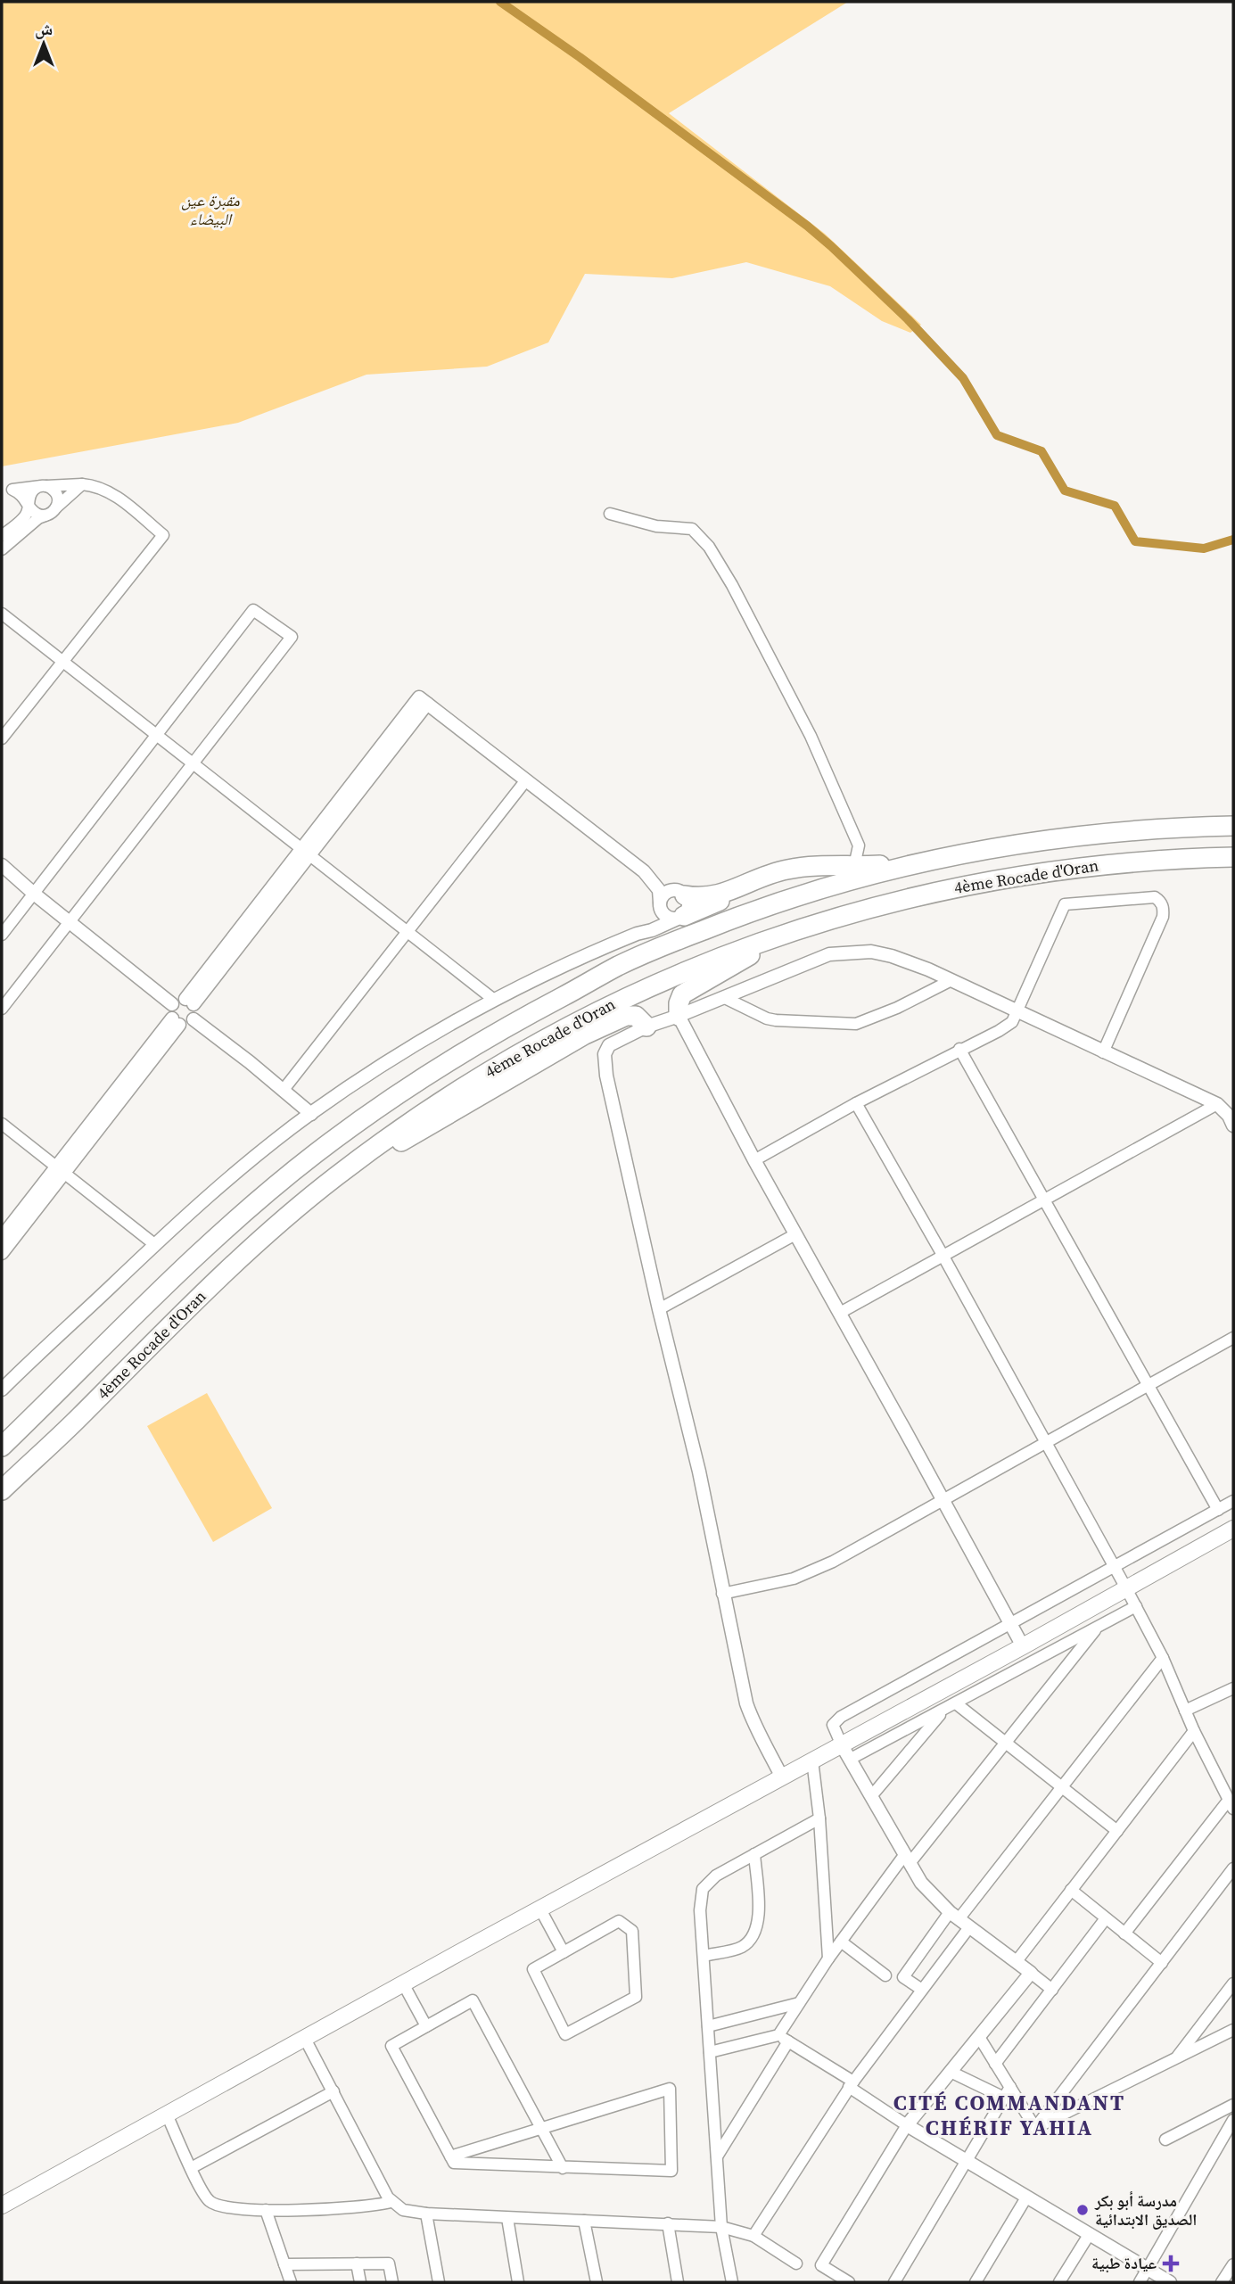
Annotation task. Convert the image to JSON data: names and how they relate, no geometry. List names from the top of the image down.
{
  "streets": {
    "highway": ["4ème Rocade d'Oran"]
  },
  "districts": ["CITÉ COMMANDANT CHÉRIF YAHIA"],
  "parks": ["مقبرة عين البيضاء"],
  "places": {
    "other": ["مدرسة أبو بكر الصديق الابتدائية"],
    "health": ["عيادة طبية"]
  },
  "north": "top"
}
